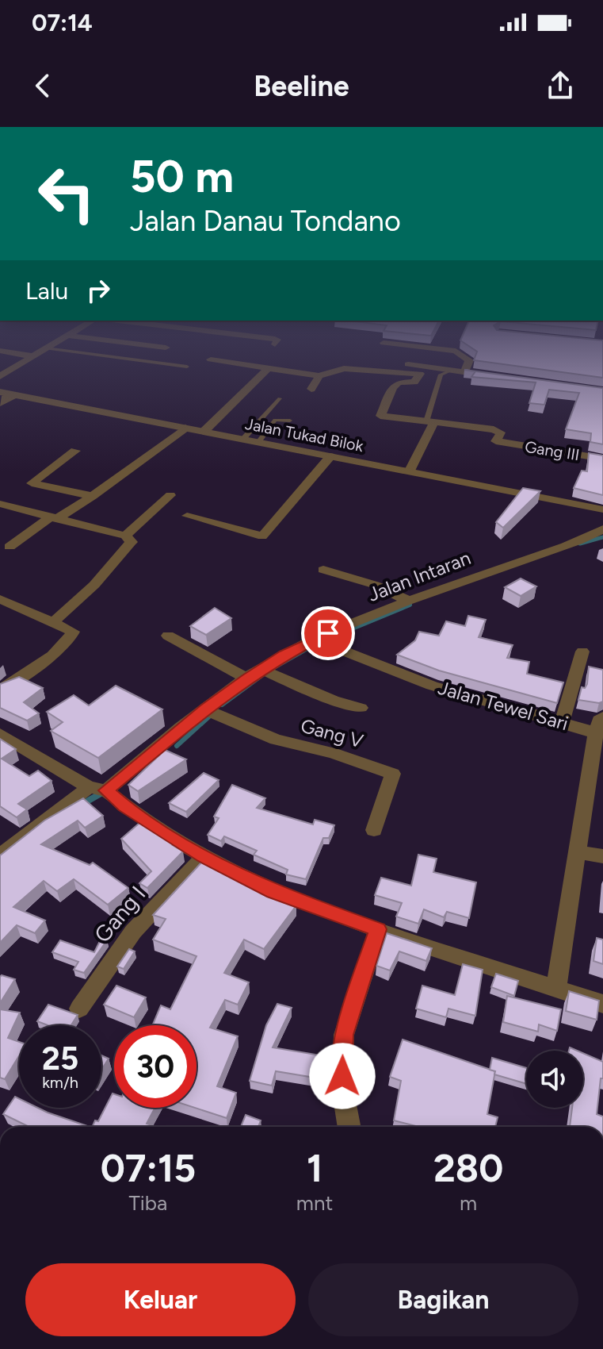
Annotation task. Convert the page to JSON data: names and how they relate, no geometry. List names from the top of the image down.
{
  "streets": {
    "street": [
      "Jalan Tukad Bilok",
      "Gang III",
      "Jalan Intaran",
      "Jalan Tewel Sari",
      "Gang V",
      "Gang I"
    ]
  },
  "crossings": [
    ["Jalan Intaran", "Jalan Tewel Sari"],
    ["Jalan Intaran", "Gang V"]
  ],
  "page": {
    "status": "07:14",
    "header": "Beeline",
    "turn": ["50 m", "Jalan Danau Tondano"],
    "then": "Lalu",
    "speed": "25 km/h",
    "limit": "30",
    "eta": [
      "07:15",
      "Tiba",
      "1",
      "mnt",
      "280",
      "m"
    ],
    "buttons": ["Keluar", "Bagikan"]
  }
}
